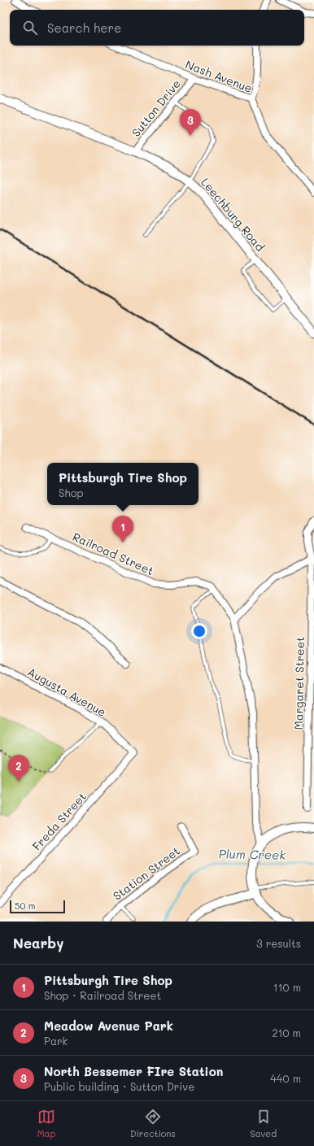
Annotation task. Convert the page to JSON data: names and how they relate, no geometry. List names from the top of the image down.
{
  "streets": {
    "street": [
      "Nash Avenue",
      "Sutton Drive",
      "Leechburg Road",
      "Railroad Street",
      "Margaret Street",
      "Augusta Avenue",
      "Freda Street",
      "Station Street"
    ]
  },
  "crossings": [
    ["Nash Avenue", "Sutton Drive"],
    ["Sutton Drive", "Leechburg Road"],
    ["Augusta Avenue", "Freda Street"]
  ],
  "water": ["Plum Creek"],
  "scale_bar": "50 m",
  "page": {
    "search": "Search here",
    "pins": ["3", "1", "2"],
    "popup": ["Pittsburgh Tire Shop", "Shop"],
    "scale": "50 m",
    "heading": ["Nearby", "3 results"],
    "list": [
      {
        "mark": "1",
        "name": "Pittsburgh Tire Shop",
        "note": "Shop · Railroad Street",
        "value": "110 m"
      },
      {
        "mark": "2",
        "name": "Meadow Avenue Park",
        "note": "Park",
        "value": "210 m"
      },
      {
        "mark": "3",
        "name": "North Bessemer FIre Station",
        "note": "Public building · Sutton Drive",
        "value": "440 m"
      }
    ],
    "nav": ["Map", "Directions", "Saved"]
  }
}
